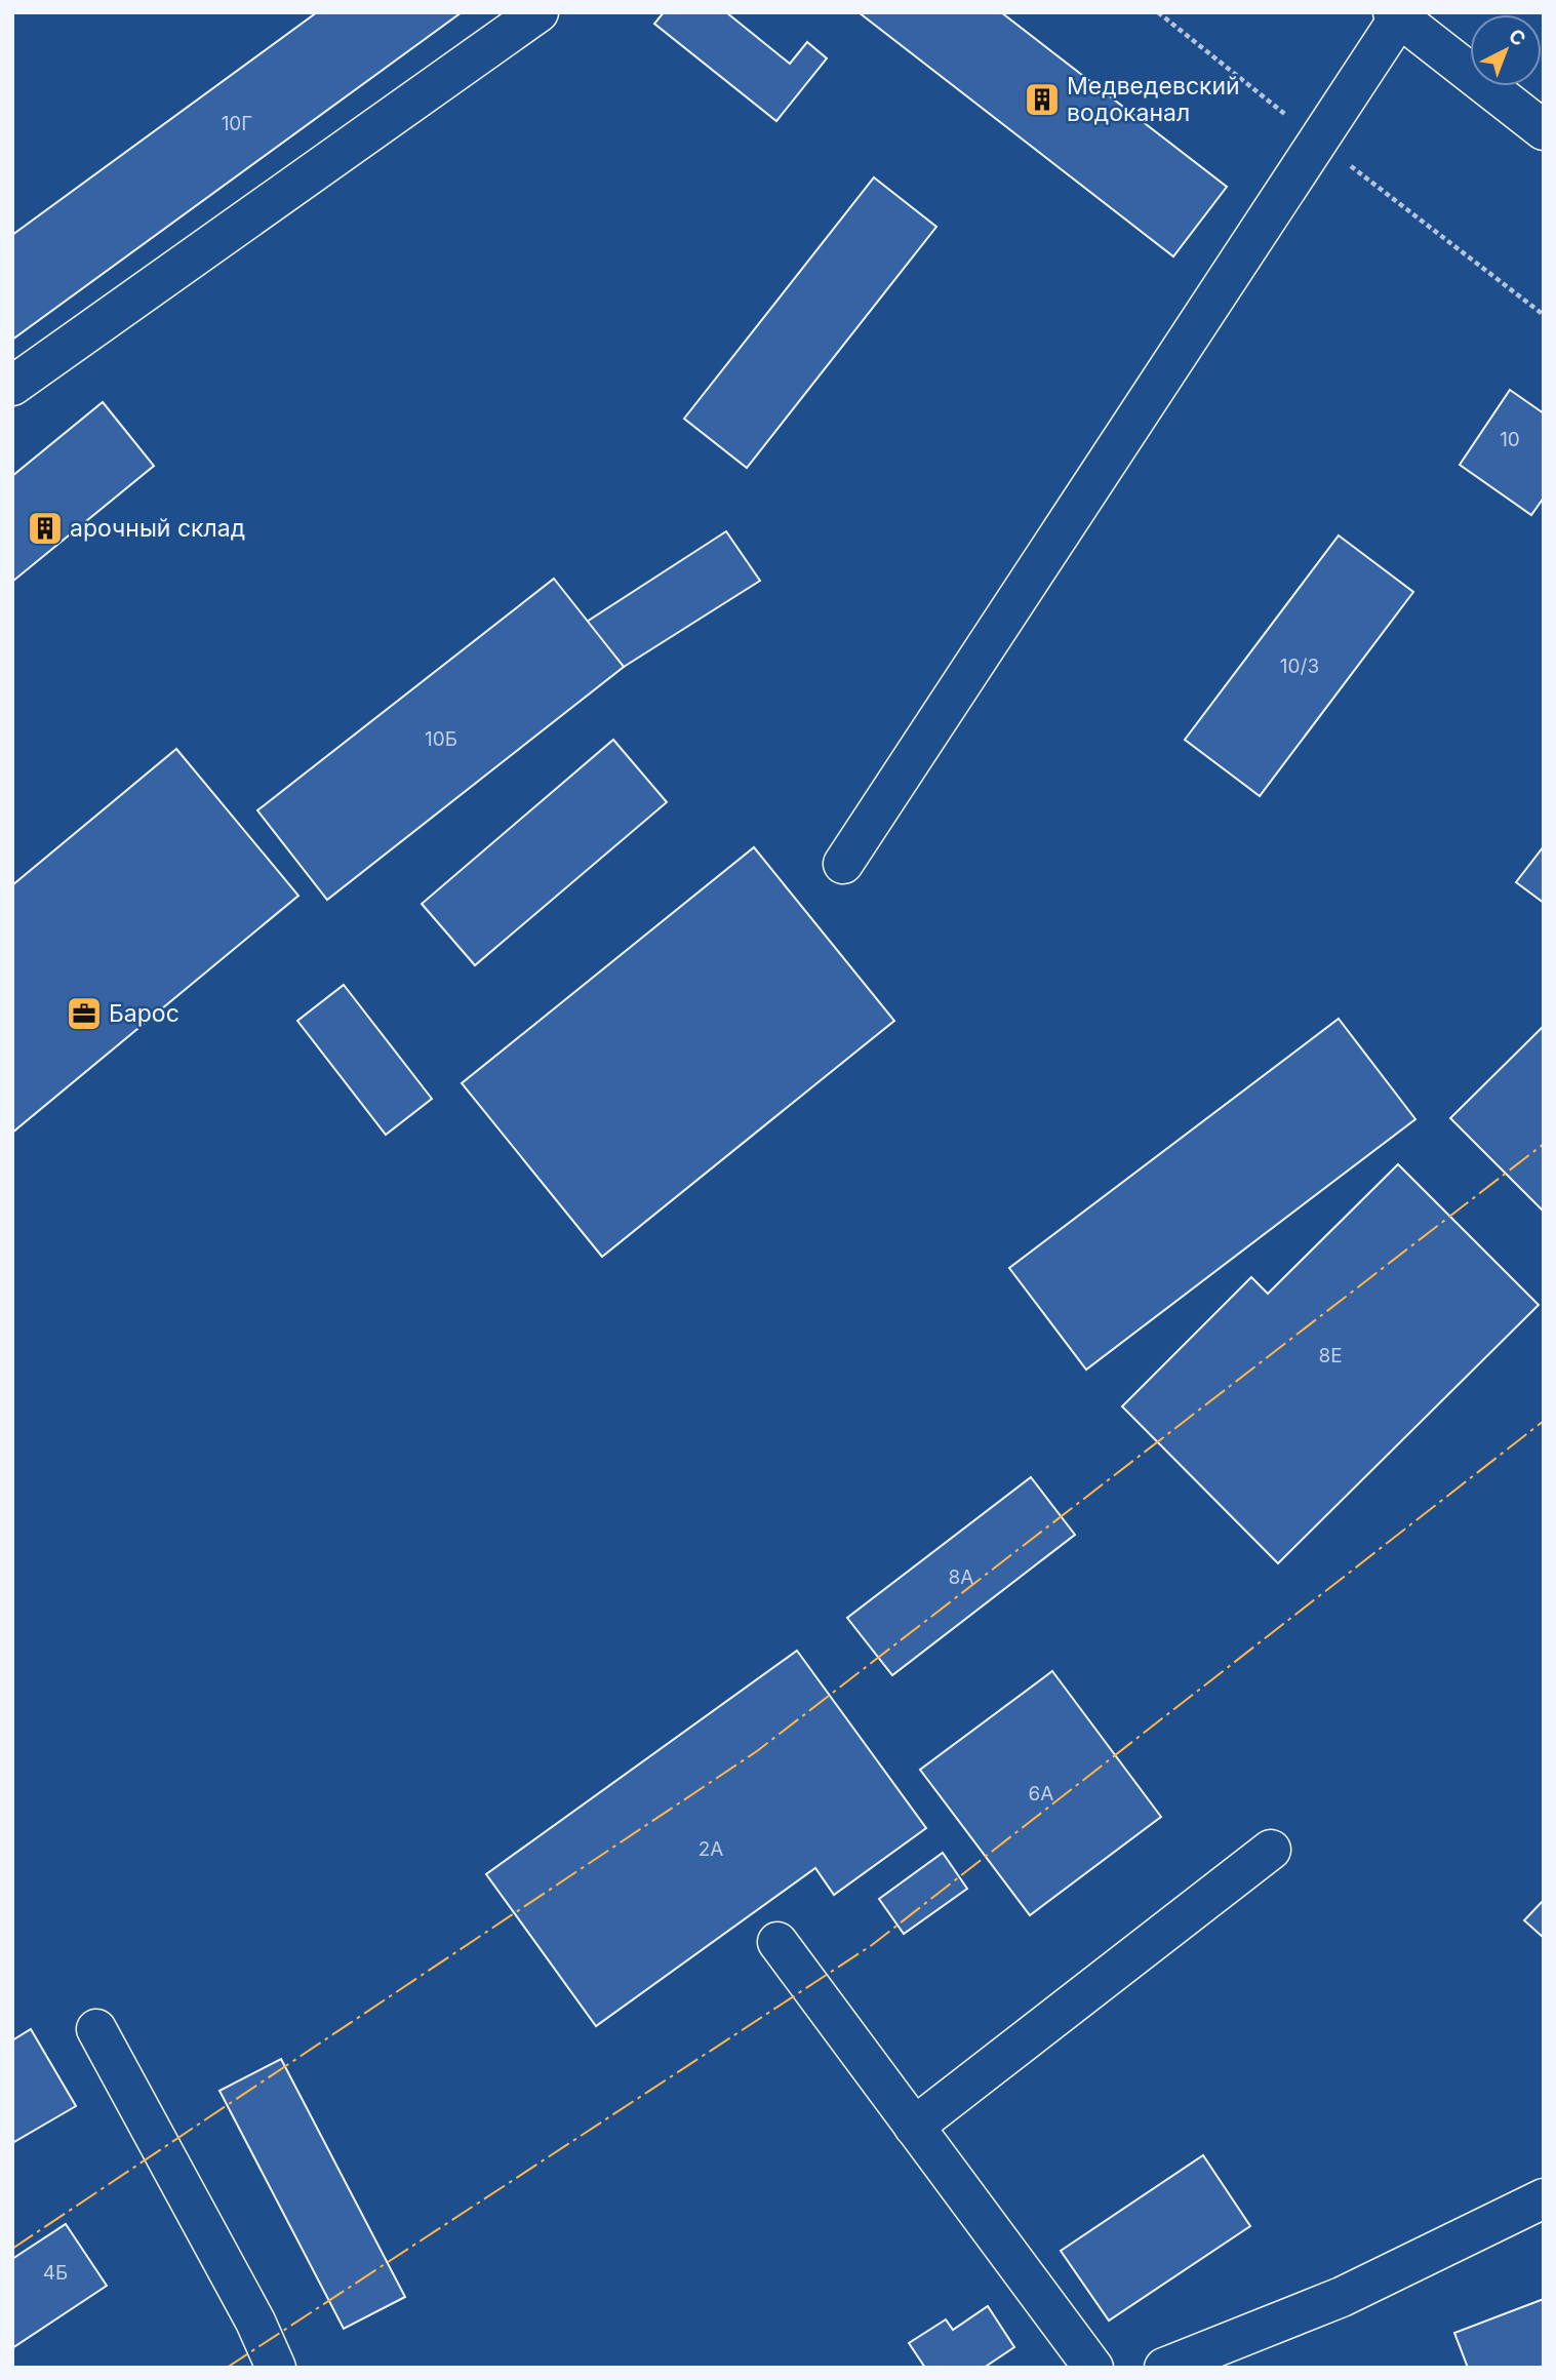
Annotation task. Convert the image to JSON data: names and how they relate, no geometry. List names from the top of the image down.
{
  "places": {
    "building": ["Медведевский водоканал", "арочный склад"],
    "office": ["Барос"]
  },
  "house_numbers": [
    "10Г",
    "10",
    "10/3",
    "10Б",
    "8Е",
    "8А",
    "6А",
    "2А",
    "4Б"
  ],
  "north": "top right"
}
